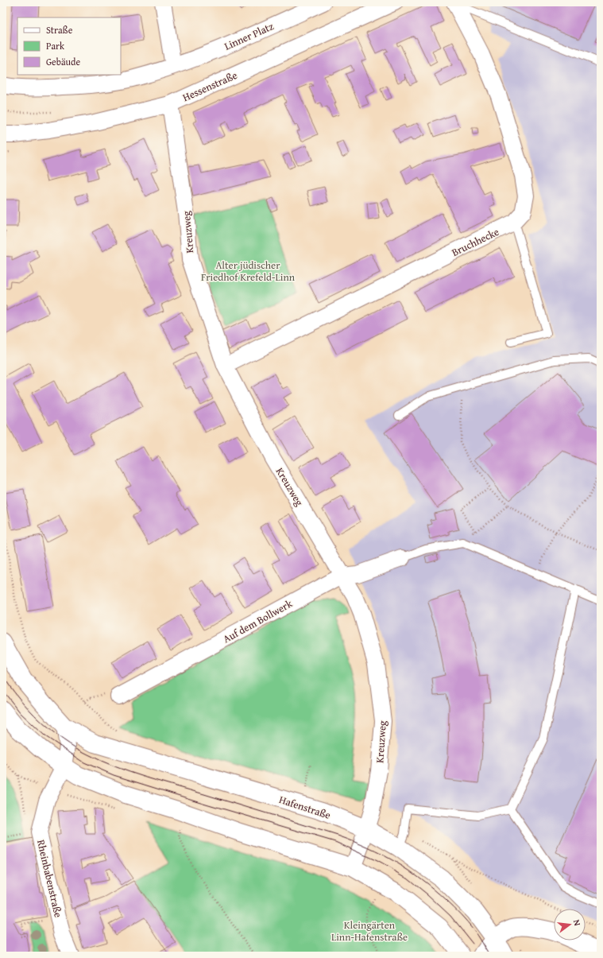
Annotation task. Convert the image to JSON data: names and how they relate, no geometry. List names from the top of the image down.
{
  "streets": {
    "main road": ["Hafenstraße"],
    "street": [
      "Linner Platz",
      "Hessenstraße",
      "Kreuzweg",
      "Bruchhecke",
      "Auf dem Bollwerk",
      "Rheinbabenstraße"
    ]
  },
  "crossings": [
    ["Hessenstraße", "Kreuzweg"],
    ["Kreuzweg", "Bruchhecke"],
    ["Kreuzweg", "Auf dem Bollwerk"],
    ["Kreuzweg", "Hafenstraße"],
    ["Hafenstraße", "Rheinbabenstraße"]
  ],
  "parks": ["Alter jüdischer Friedhof Krefeld-Linn", "Kleingärten Linn-Hafenstraße"],
  "legend": ["Straße", "Park", "Gebäude"],
  "north": "right"
}
